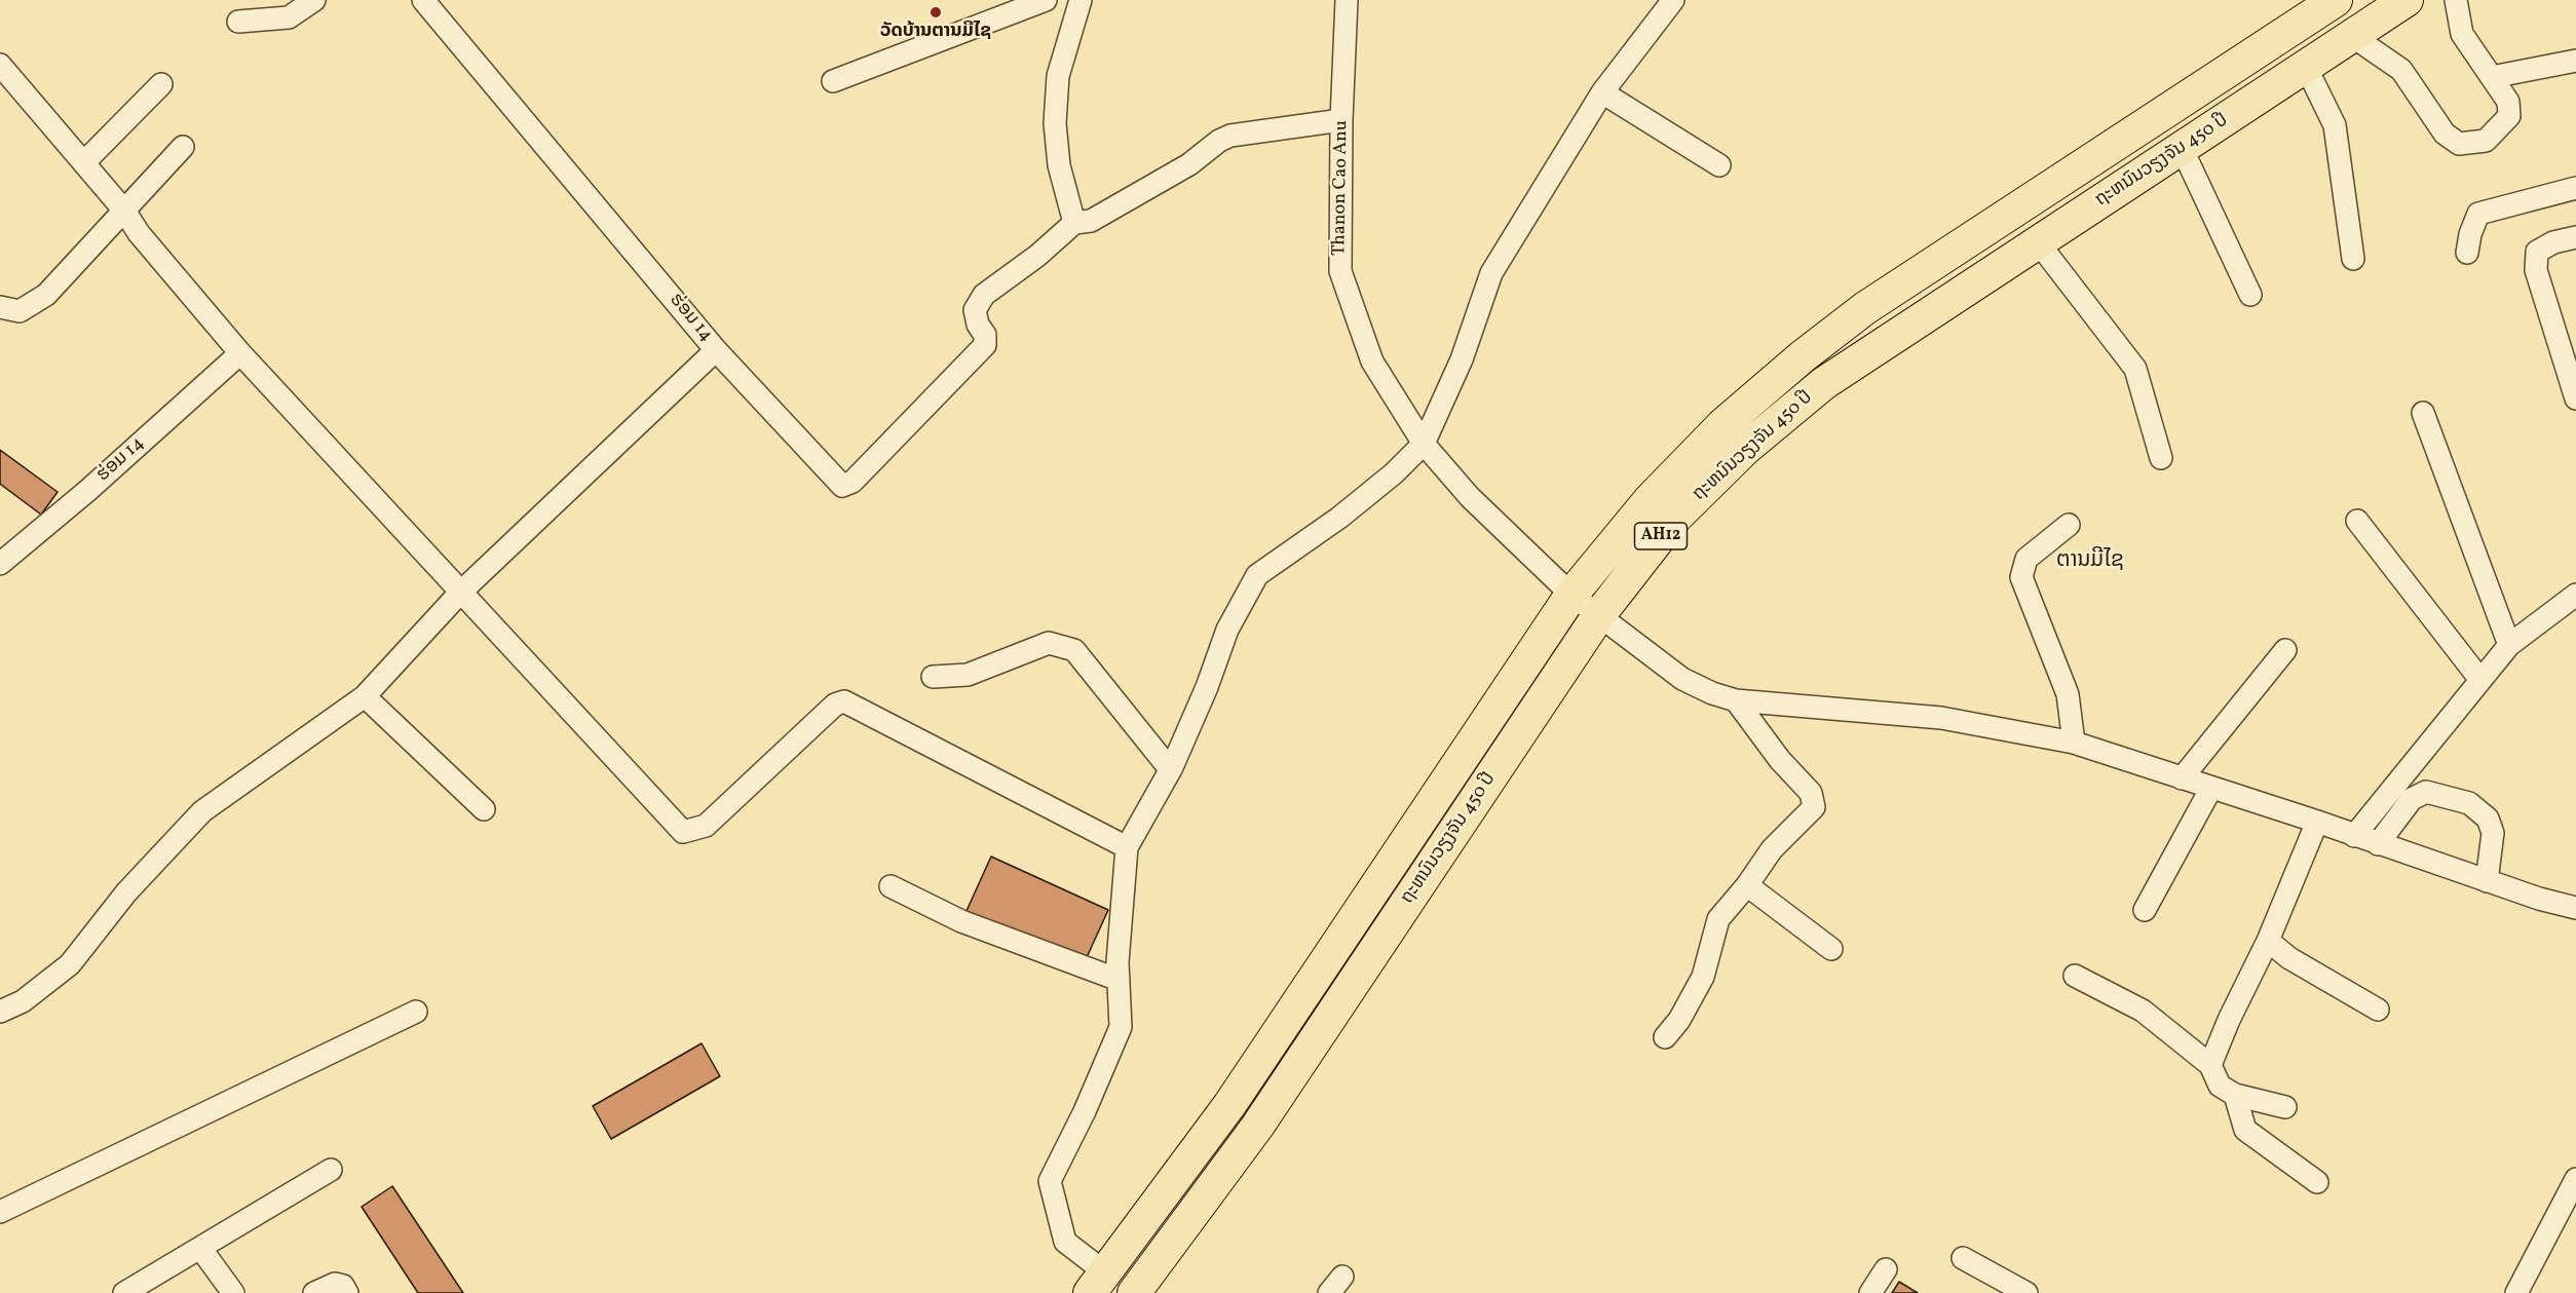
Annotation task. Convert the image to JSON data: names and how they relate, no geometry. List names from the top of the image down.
{
  "streets": {
    "highway": ["ຖະຫນົນວຽງຈັນ 450 ປີ", "AH12"],
    "street": ["Thanon Cao Anu", "ຮ່ອມ 14"]
  },
  "crossings": [
    ["ຖະຫນົນວຽງຈັນ 450 ປີ", "Thanon Cao Anu"]
  ],
  "districts": ["ຕານມີໄຊ"],
  "places": ["ວັດບ້ານຕານມີໄຊ"]
}
